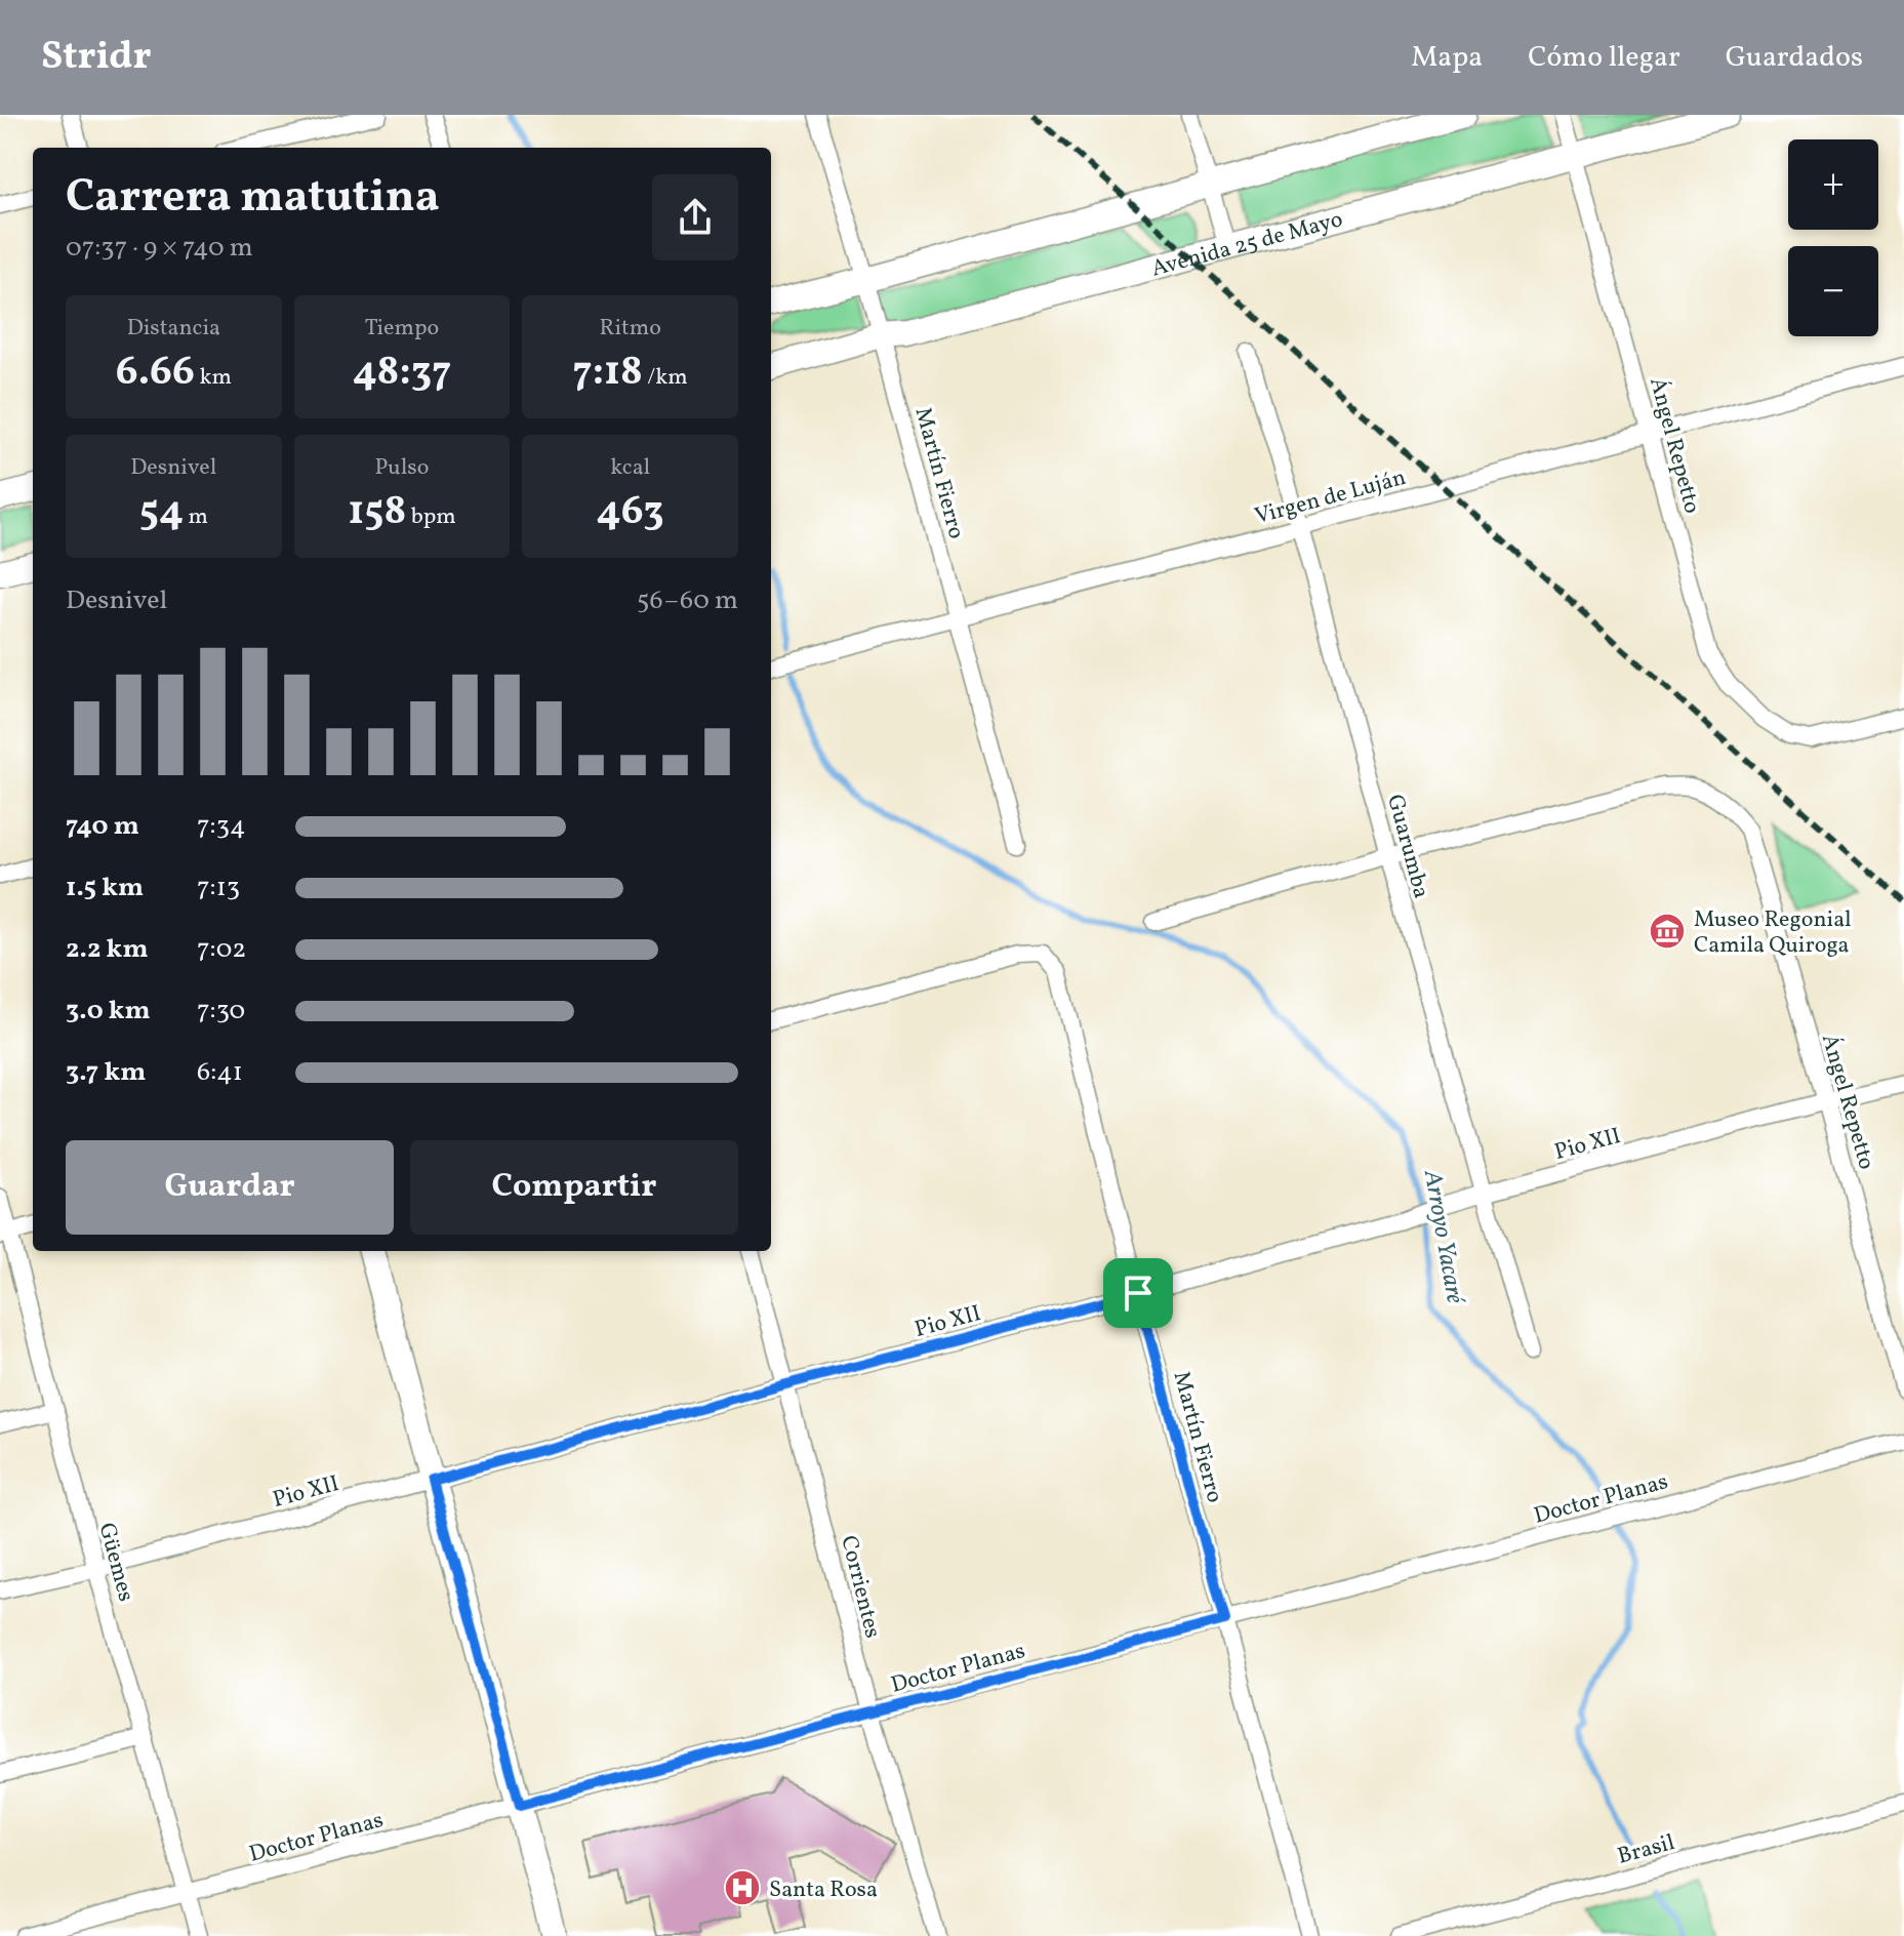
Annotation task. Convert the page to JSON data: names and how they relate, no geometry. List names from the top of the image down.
{
  "streets": {
    "main road": ["Avenida 25 de Mayo"],
    "street": [
      "Ángel Repetto",
      "Martín Fierro",
      "Virgen de Luján",
      "Guarumba",
      "Pio XII",
      "Doctor Planas",
      "Güemes",
      "Corrientes",
      "Brasil"
    ]
  },
  "crossings": [
    ["Avenida 25 de Mayo", "Ángel Repetto"],
    ["Avenida 25 de Mayo", "Martín Fierro"],
    ["Ángel Repetto", "Virgen de Luján"],
    ["Ángel Repetto", "Guarumba"],
    ["Ángel Repetto", "Pio XII"],
    ["Martín Fierro", "Virgen de Luján"],
    ["Martín Fierro", "Pio XII"],
    ["Martín Fierro", "Doctor Planas"],
    ["Virgen de Luján", "Guarumba"],
    ["Guarumba", "Pio XII"],
    ["Pio XII", "Güemes"],
    ["Pio XII", "Corrientes"],
    ["Doctor Planas", "Güemes"],
    ["Doctor Planas", "Corrientes"]
  ],
  "water": ["Arroyo Yacaré"],
  "places": {
    "museum": ["Museo Regonial Camila Quiroga"],
    "hospital": ["Santa Rosa"]
  },
  "page": {
    "header": "Stridr",
    "nav": ["Mapa", "Cómo llegar", "Guardados"],
    "map_buttons": ["+", "−"],
    "heading": ["Carrera matutina", "07:37 · 9 × 740 m"],
    "stats": [
      ["Distancia", "6.66 km"],
      ["Tiempo", "48:37"],
      ["Ritmo", "7:18 /km"],
      ["Desnivel", "54 m"],
      ["Pulso", "158 bpm"],
      ["kcal", "463"]
    ],
    "chart": ["Desnivel", "56–60 m"],
    "list": [
      {
        "name": "740 m",
        "note": "7:34"
      },
      {
        "name": "1.5 km",
        "note": "7:13"
      },
      {
        "name": "2.2 km",
        "note": "7:02"
      },
      {
        "name": "3.0 km",
        "note": "7:30"
      },
      {
        "name": "3.7 km",
        "note": "6:41"
      }
    ],
    "buttons": ["Guardar", "Compartir"]
  }
}
